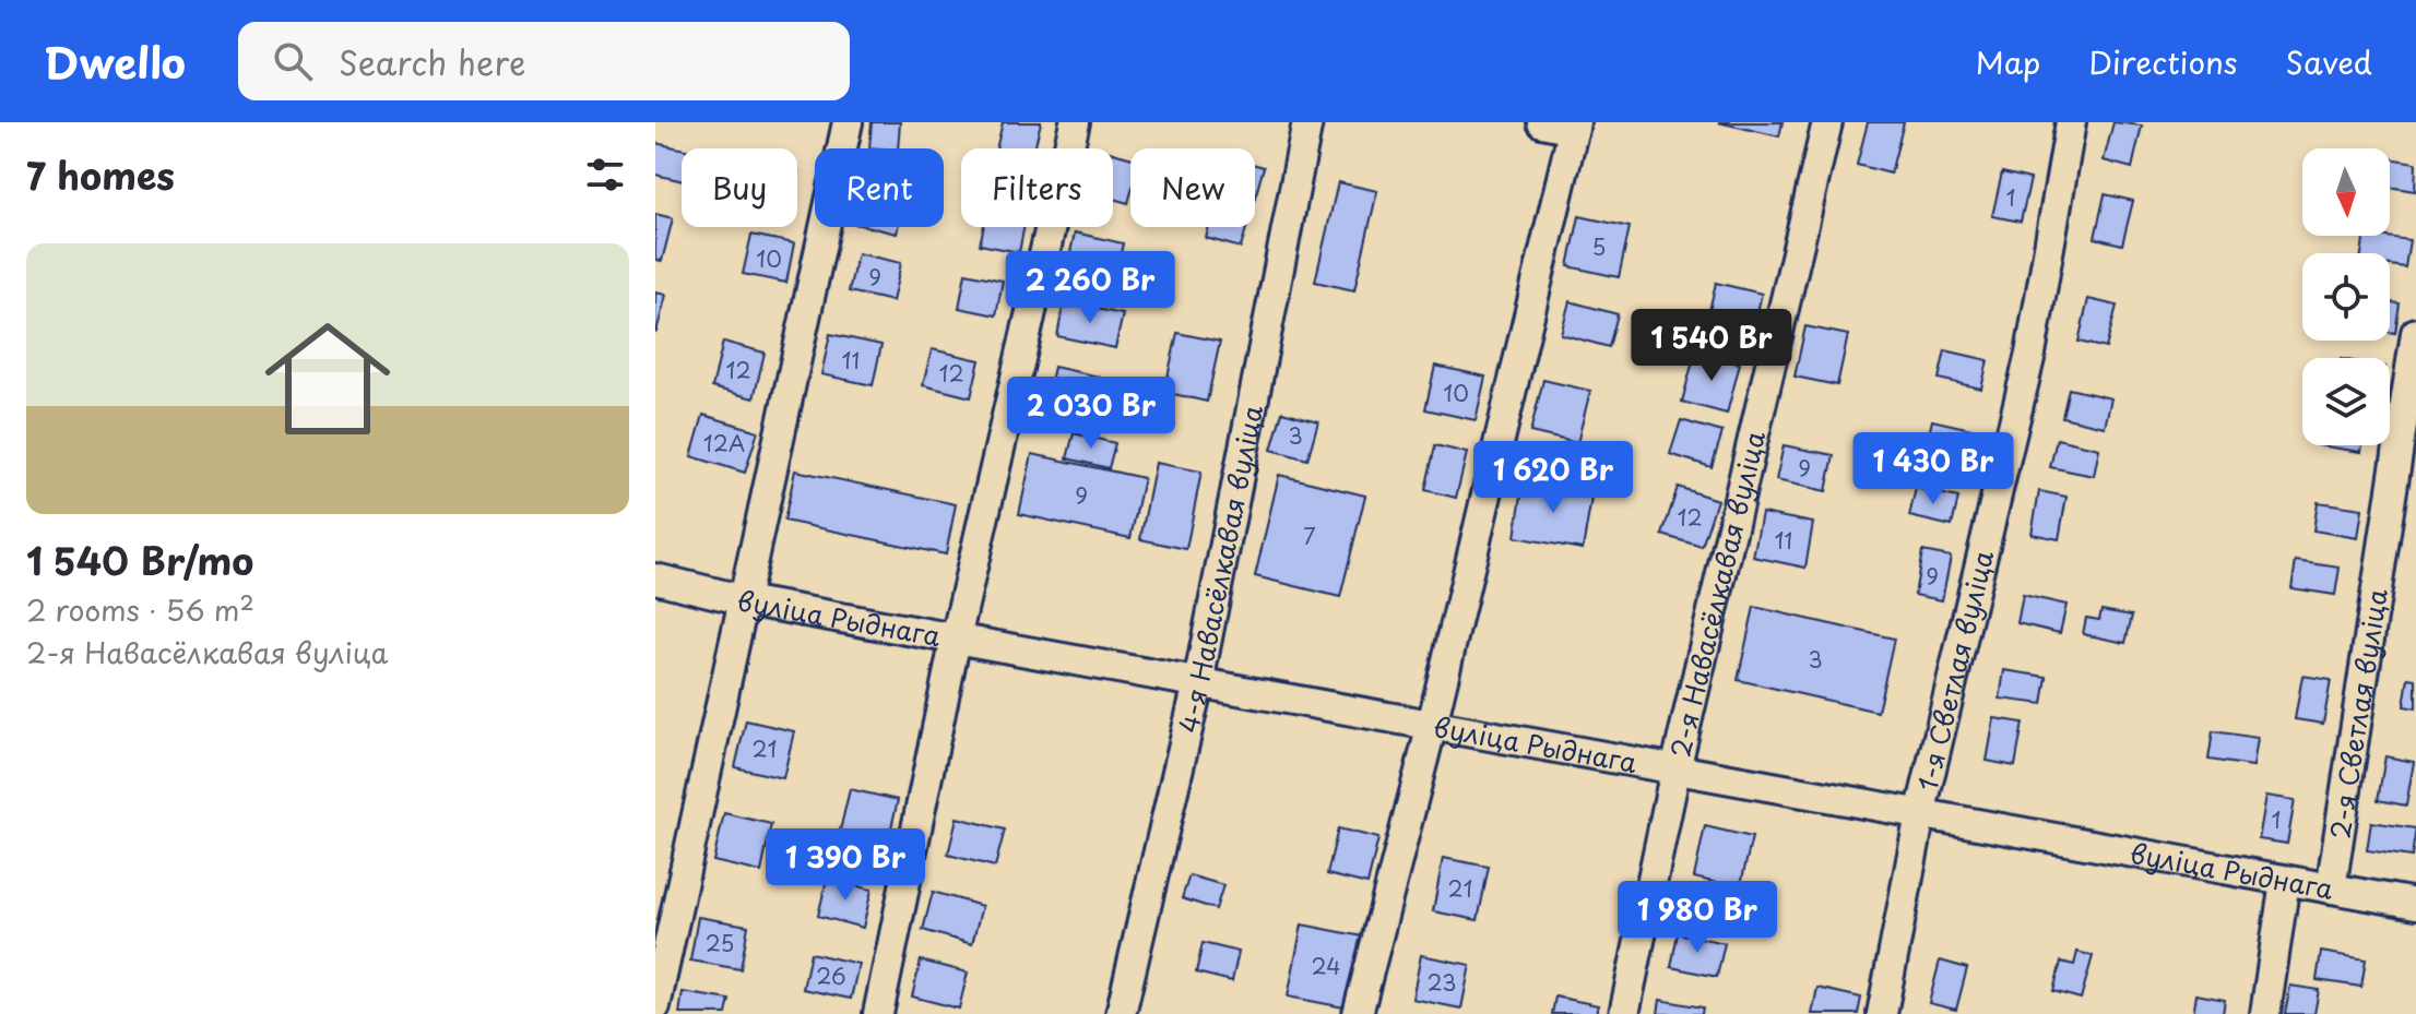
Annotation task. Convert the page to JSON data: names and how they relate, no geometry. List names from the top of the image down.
{
  "streets": {
    "street": [
      "4-я Навасёлкавая вуліца",
      "2-я Навасёлкавая вуліца",
      "вуліца Рыднага",
      "1-я Светлая вуліца",
      "2-я Светлая вуліца"
    ]
  },
  "crossings": [
    ["4-я Навасёлкавая вуліца", "вуліца Рыднага"],
    ["2-я Навасёлкавая вуліца", "вуліца Рыднага"],
    ["вуліца Рыднага", "1-я Светлая вуліца"],
    ["вуліца Рыднага", "2-я Светлая вуліца"]
  ],
  "house_numbers": [
    "1",
    "5",
    "10",
    "9",
    "11",
    "12",
    "12",
    "10",
    "3",
    "12А",
    "9",
    "9",
    "12",
    "7",
    "11",
    "9",
    "3",
    "21",
    "1",
    "21",
    "25",
    "24",
    "26",
    "23"
  ],
  "north": "bottom",
  "page": {
    "header": "Dwello",
    "search": "Search here",
    "nav": ["Map", "Directions", "Saved"],
    "heading": "7 homes",
    "chip": [
      "Buy",
      "Rent",
      "Filters",
      "New"
    ],
    "list": [
      {
        "name": "1 540 Br/mo",
        "note": "2 rooms · 56 m² · 2-я Навасёлкавая вуліца"
      }
    ],
    "price": [
      "2 260 Br",
      "1 540 Br",
      "2 030 Br",
      "1 430 Br",
      "1 620 Br",
      "1 390 Br",
      "1 980 Br"
    ]
  }
}
